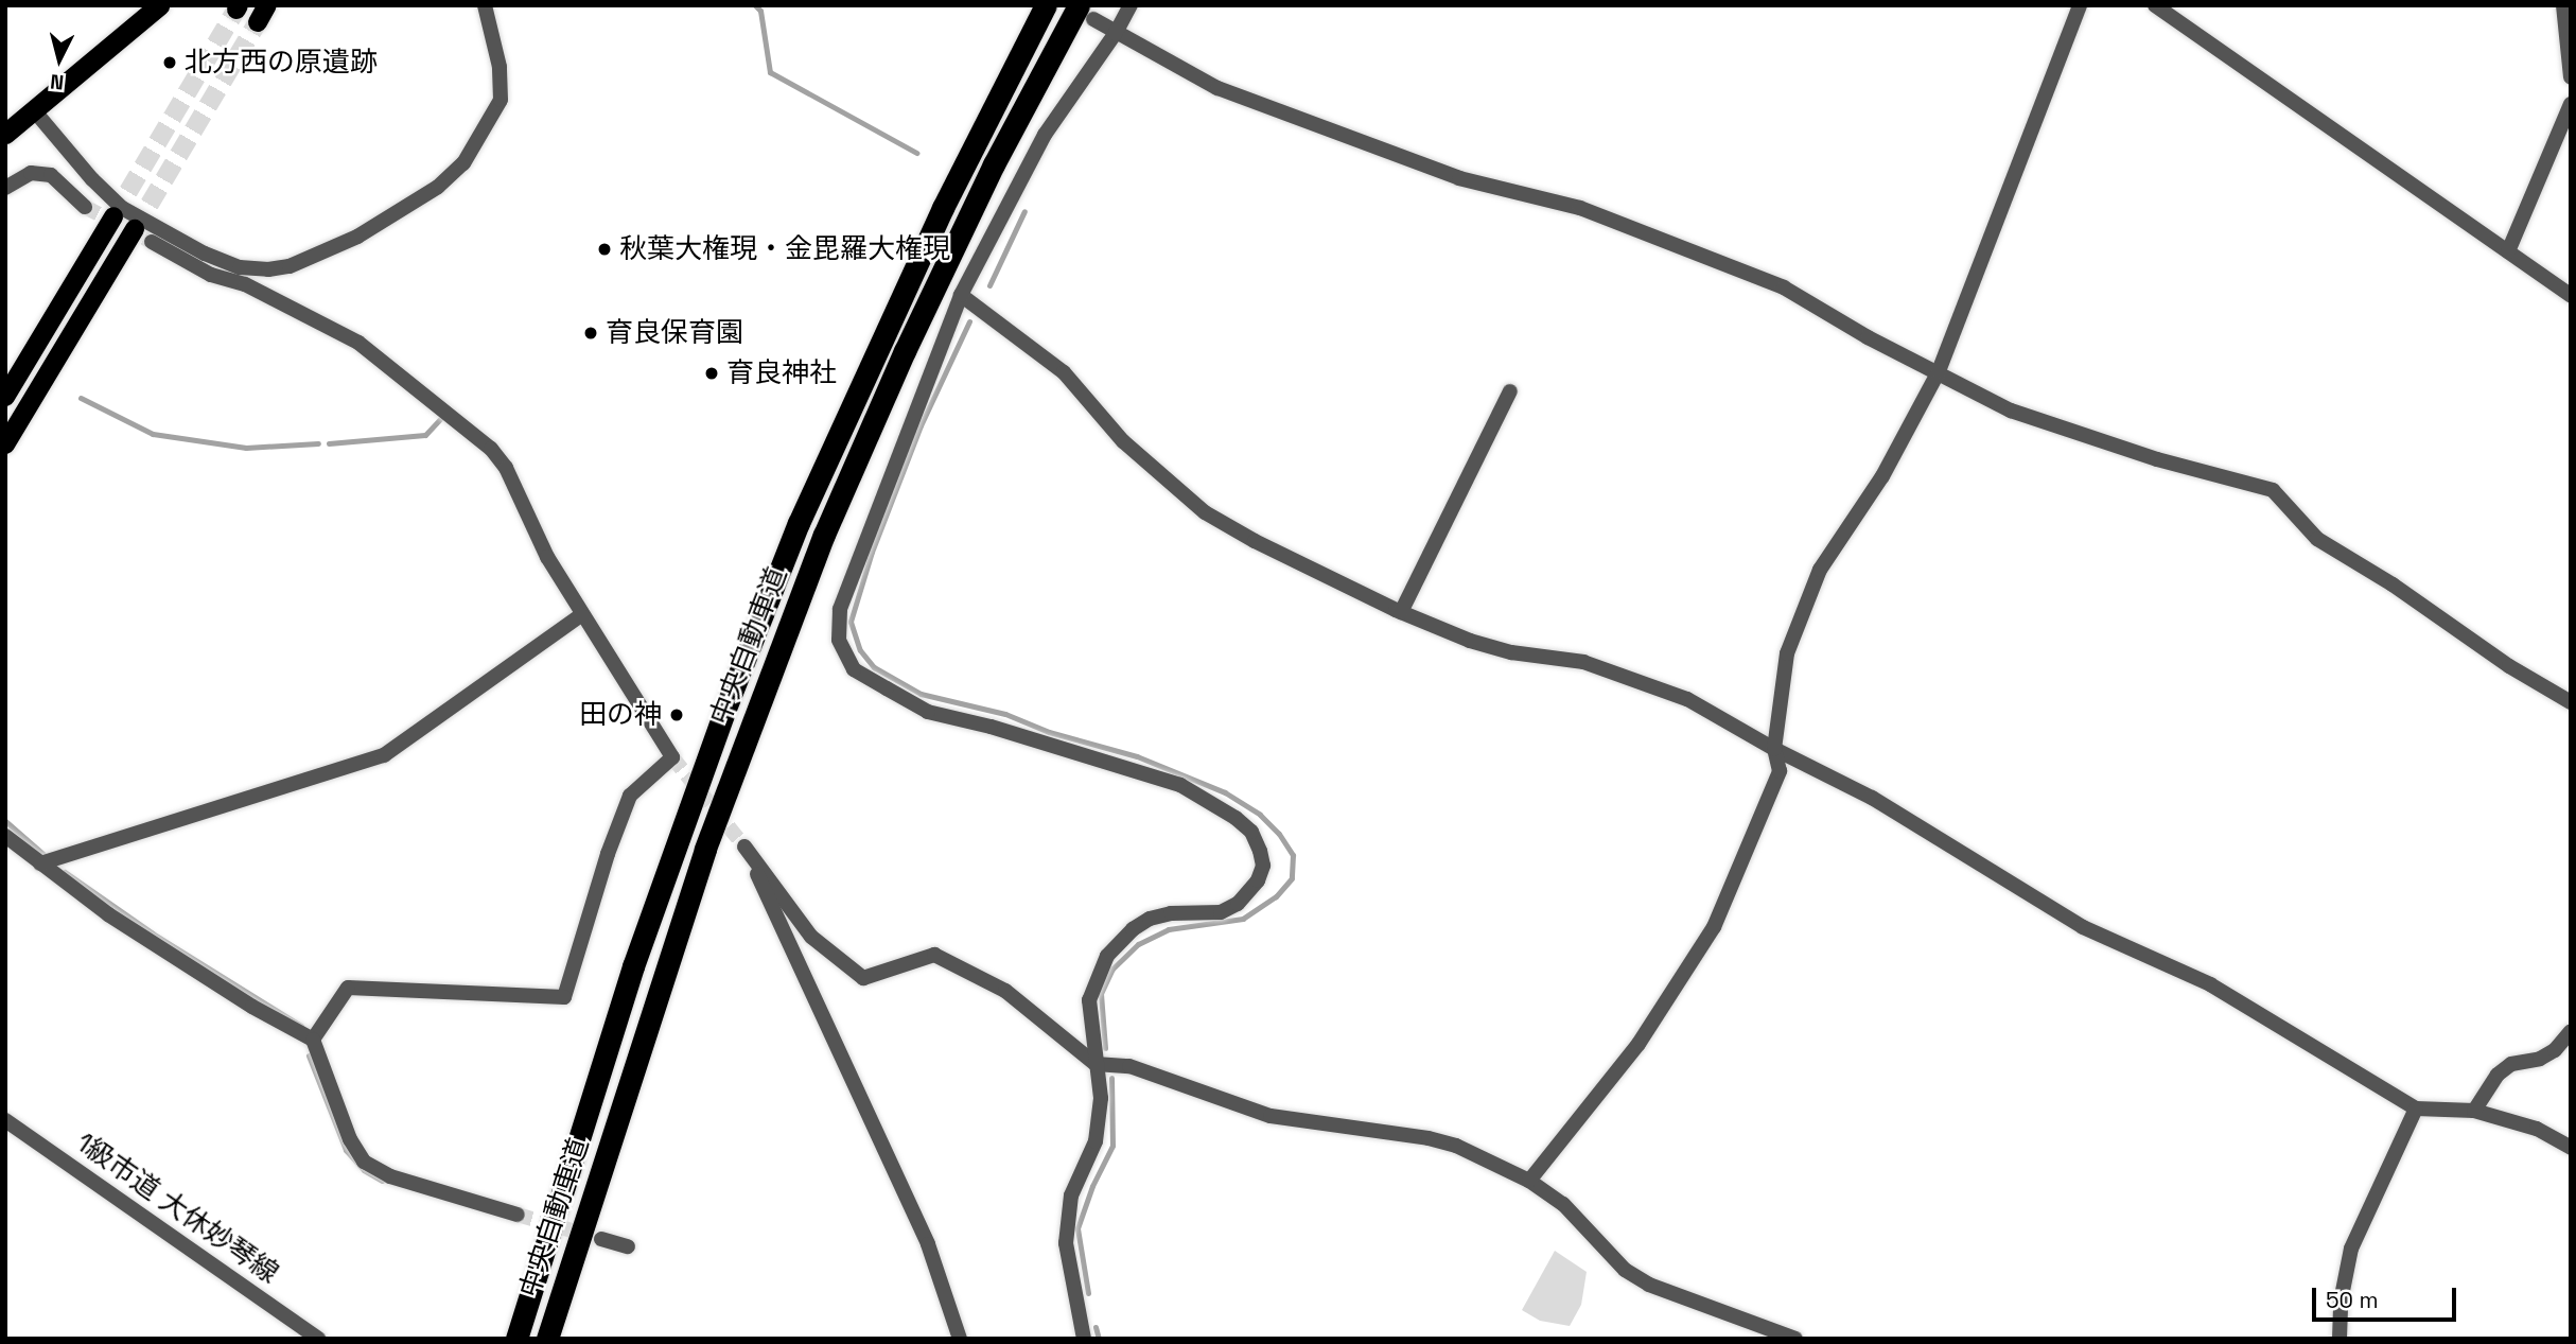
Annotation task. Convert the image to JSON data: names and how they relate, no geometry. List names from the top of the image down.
{
  "streets": {
    "highway": ["中央自動車道"],
    "street": ["1級市道 大休妙琴線"]
  },
  "places": [
    "北方西の原遺跡",
    "秋葉大権現・金毘羅大権現",
    "育良保育園",
    "育良神社",
    "田の神"
  ],
  "scale_bar": "50 m",
  "north": "bottom"
}
